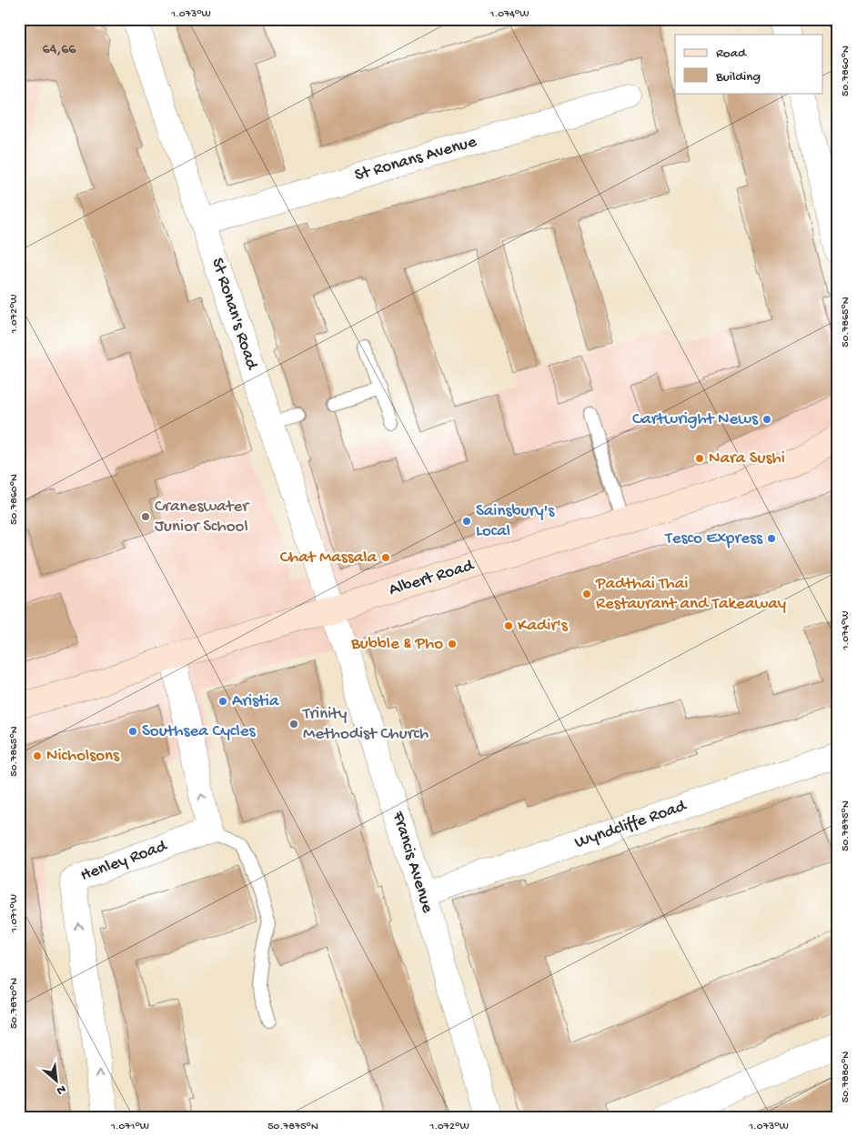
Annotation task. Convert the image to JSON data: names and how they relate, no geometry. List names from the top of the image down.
{
  "streets": {
    "main road": ["Albert Road"],
    "street": [
      "St Ronans Avenue",
      "St Ronan's Road",
      "Wyndcliffe Road",
      "Henley Road",
      "Francis Avenue"
    ]
  },
  "crossings": [
    ["St Ronans Avenue", "St Ronan's Road"],
    ["St Ronan's Road", "Albert Road"],
    ["St Ronan's Road", "Francis Avenue"],
    ["Albert Road", "Francis Avenue"],
    ["Wyndcliffe Road", "Francis Avenue"]
  ],
  "places": [
    "Cartwright News",
    "Nara Sushi",
    "Craneswater Junior School",
    "Sainsbury's Local",
    "Tesco Express",
    "Chat Massala",
    "Padthai Thai Restaurant and Takeaway",
    "Kadir's",
    "Bubble & Pho",
    "Aristia",
    "Trinity Methodist Church",
    "Southsea Cycles",
    "Nicholsons"
  ],
  "house_numbers": ["64,66"],
  "legend": ["Road", "Building"],
  "north": "bottom right",
  "coordinates": [
    "1.073°W",
    "1.074°W",
    "50.7860°N",
    "1.072°W",
    "50.7865°N",
    "50.7875°N",
    "1.071°W",
    "50.7870°N",
    "50.7880°N"
  ]
}
